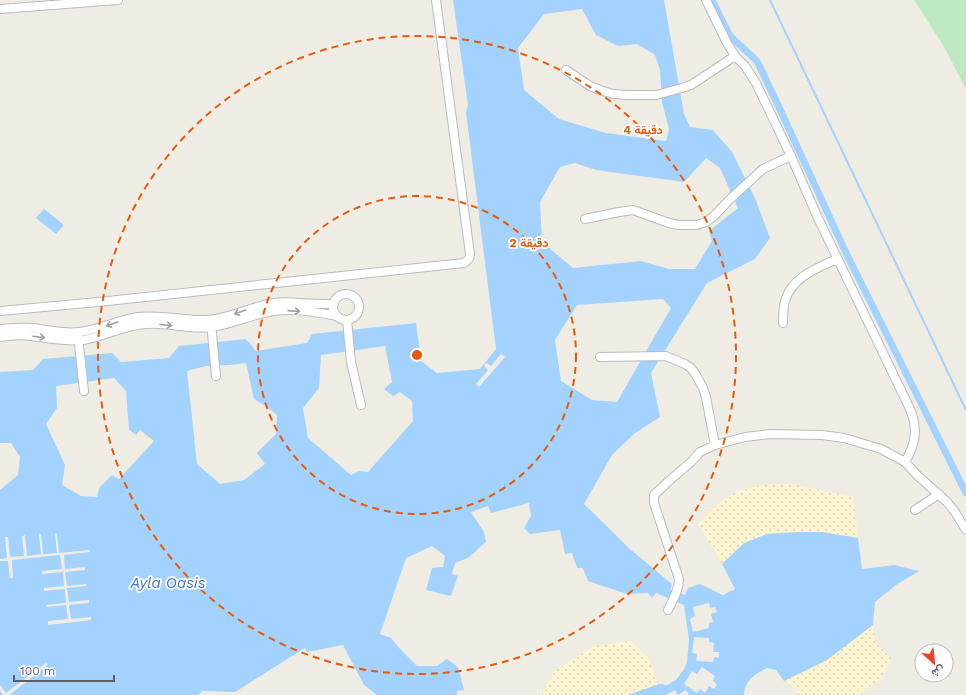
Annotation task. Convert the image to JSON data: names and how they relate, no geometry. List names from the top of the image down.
{
  "water": ["Ayla Oasis"],
  "scale_bar": "100 m",
  "north": "bottom right",
  "rings": ["4 دقيقة", "2 دقيقة"]
}
